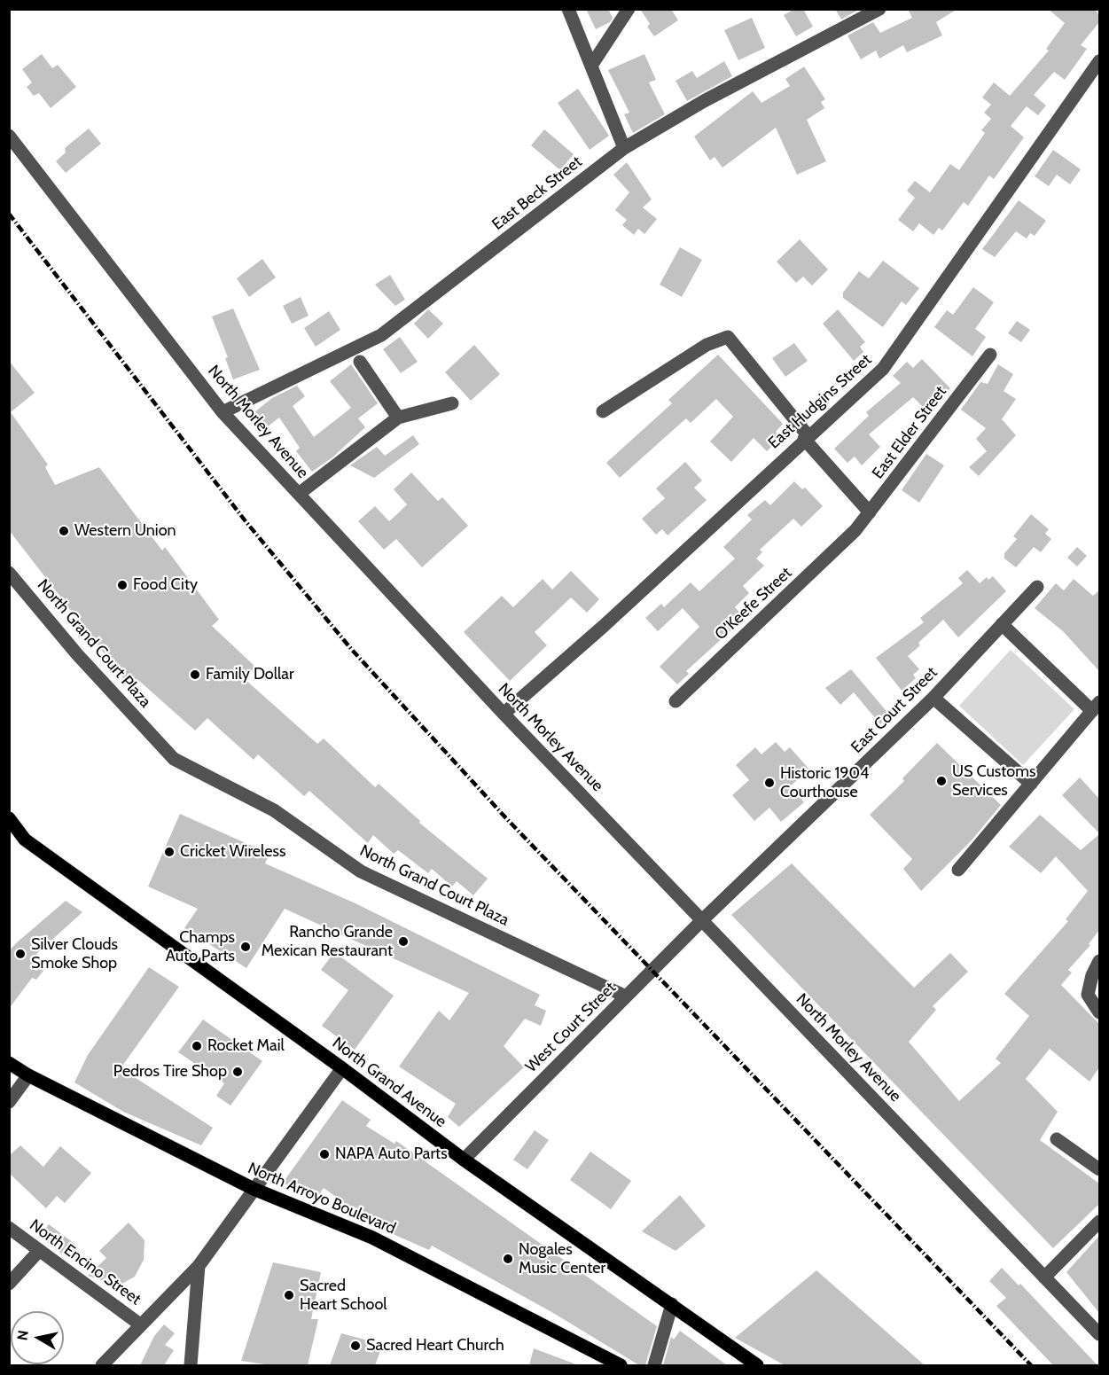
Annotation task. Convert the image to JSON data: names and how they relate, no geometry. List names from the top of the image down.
{
  "streets": {
    "main road": ["North Grand Avenue", "North Arroyo Boulevard"],
    "street": [
      "East Beck Street",
      "East Hudgins Street",
      "North Morley Avenue",
      "East Elder Street",
      "O'Keefe Street",
      "North Grand Court Plaza",
      "East Court Street",
      "West Court Street",
      "North Encino Street"
    ]
  },
  "crossings": [
    ["East Beck Street", "North Morley Avenue"],
    ["East Hudgins Street", "North Morley Avenue"],
    ["North Morley Avenue", "East Court Street"],
    ["North Morley Avenue", "West Court Street"],
    ["East Elder Street", "O'Keefe Street"],
    ["North Grand Court Plaza", "West Court Street"],
    ["East Court Street", "West Court Street"],
    ["West Court Street", "North Grand Avenue"]
  ],
  "places": [
    "Western Union",
    "Food City",
    "Family Dollar",
    "US Customs Services",
    "Historic 1904 Courthouse",
    "Cricket Wireless",
    "Rancho Grande Mexican Restaurant",
    "Champs Auto Parts",
    "Silver Clouds Smoke Shop",
    "Rocket Mail",
    "Pedros Tire Shop",
    "NAPA Auto Parts",
    "Nogales Music Center",
    "Sacred Heart School",
    "Sacred Heart Church"
  ],
  "north": "left"
}
